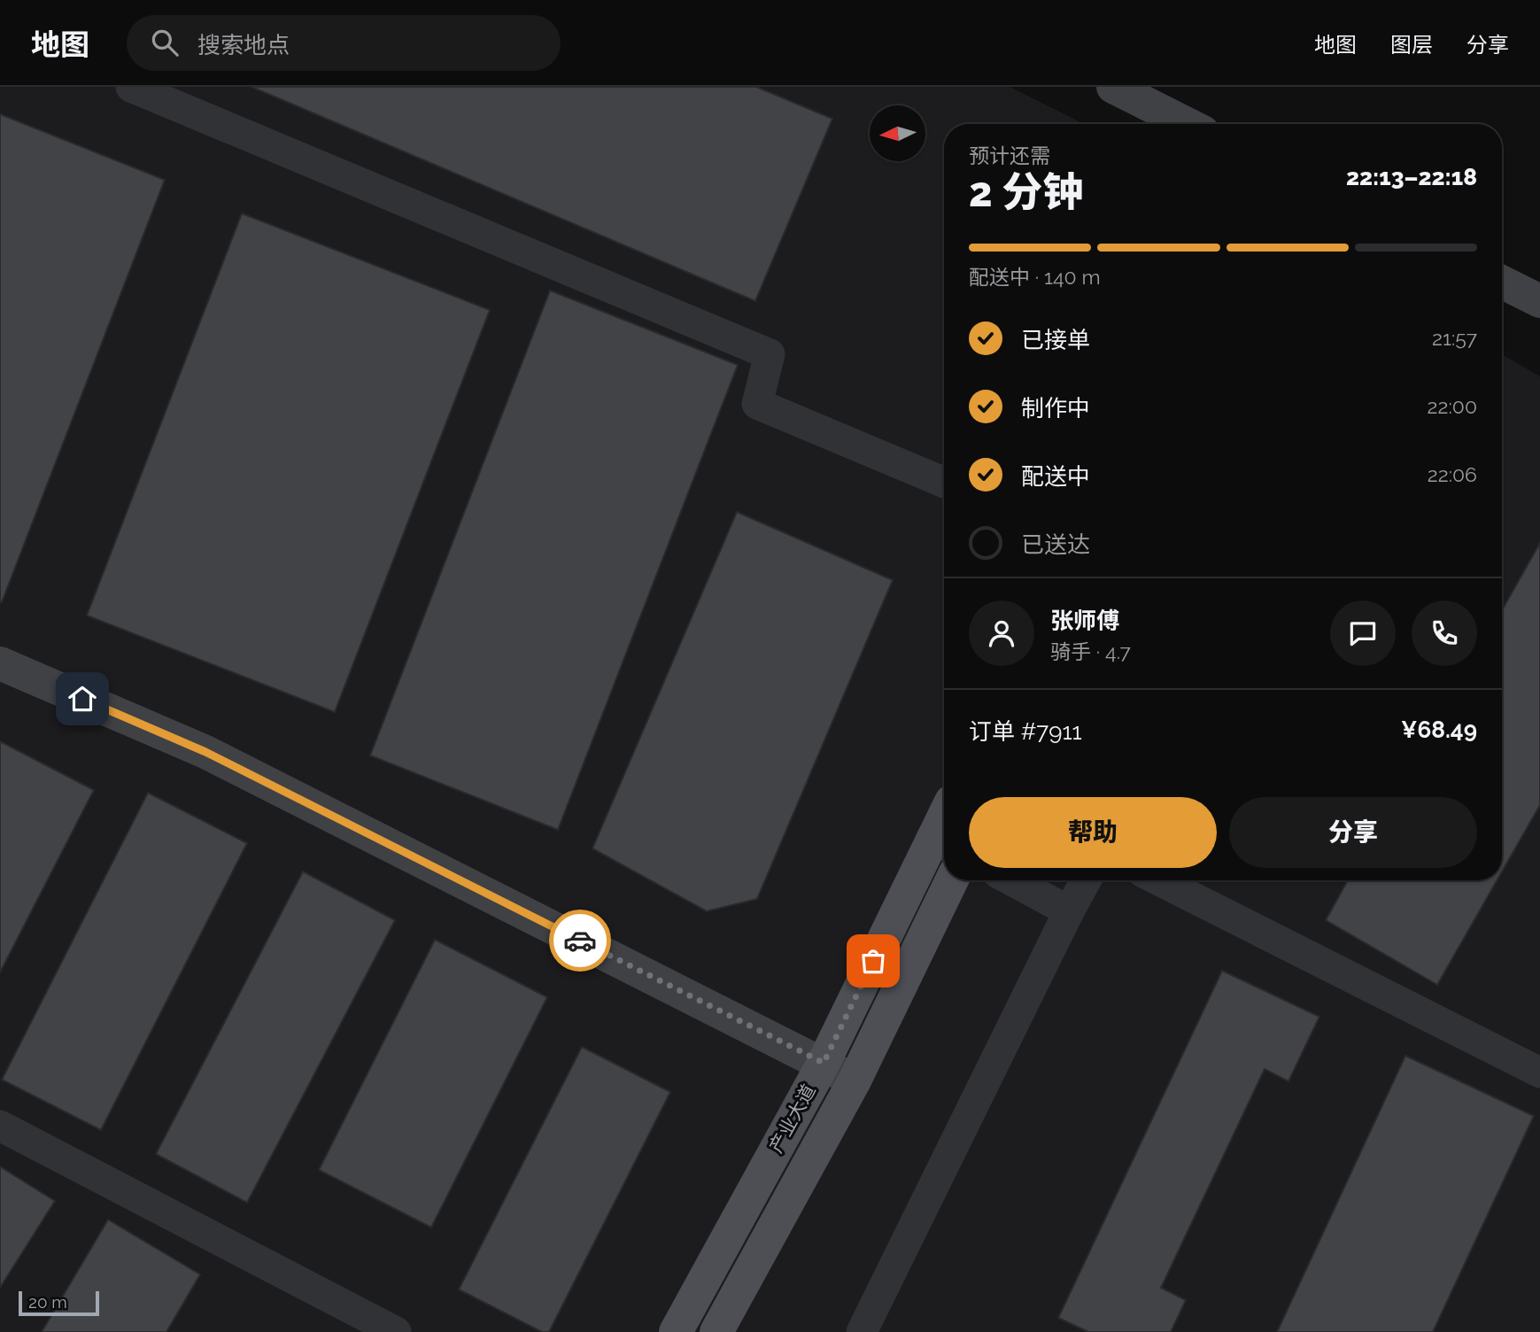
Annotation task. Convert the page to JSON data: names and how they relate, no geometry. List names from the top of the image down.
{
  "streets": {
    "main road": ["产业大道"]
  },
  "scale_bar": "20 m",
  "north": "left",
  "page": {
    "header": "地图",
    "search": "搜索地点",
    "nav": ["地图", "图层", "分享"],
    "heading": ["2 分钟", "预计还需", "22:13–22:18"],
    "panel": [
      "张师傅",
      "骑手 · 4.7",
      "订单 #7911",
      "¥68.49"
    ],
    "bar": "配送中 · 140 m",
    "list": [
      ["已接单", "21:57"],
      ["制作中", "22:00"],
      ["配送中", "22:06"],
      "已送达"
    ],
    "buttons": ["帮助", "分享"],
    "scale": "20 m"
  }
}
